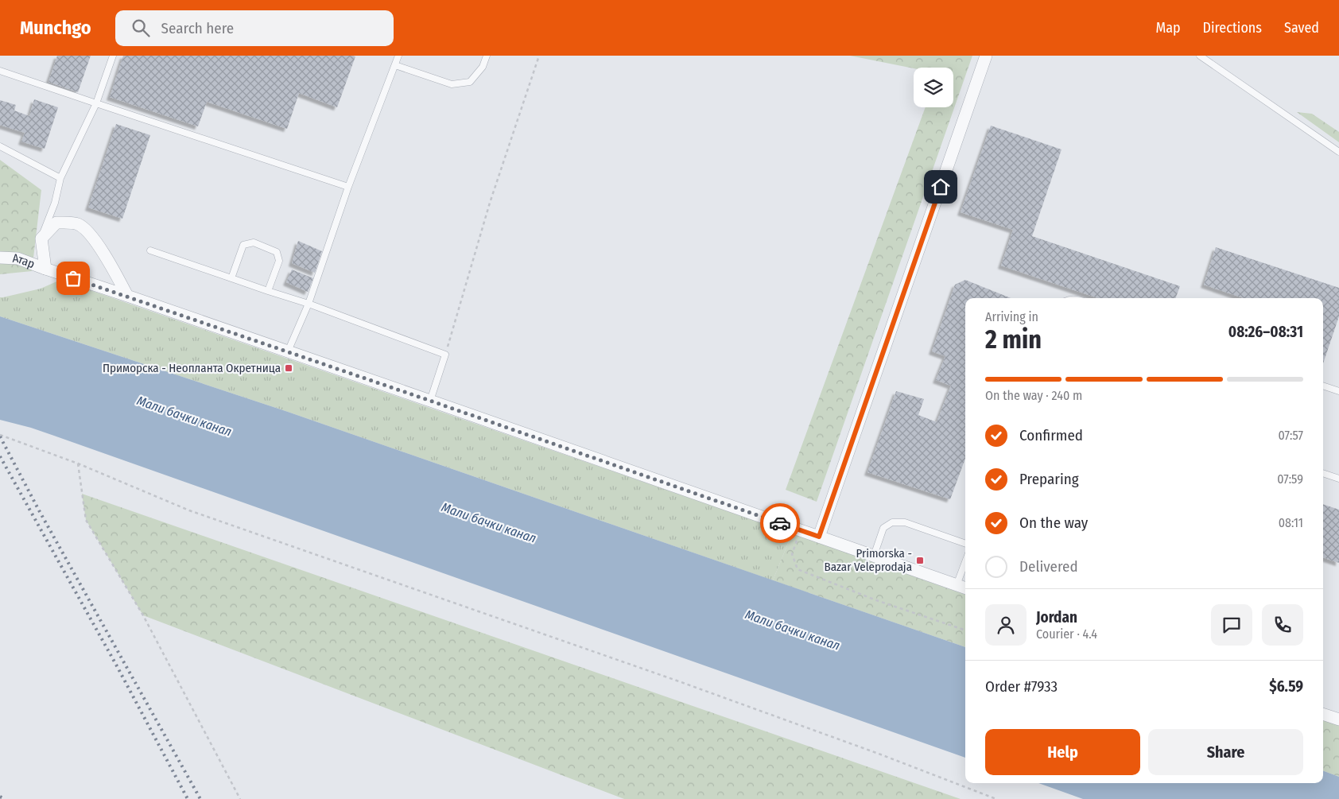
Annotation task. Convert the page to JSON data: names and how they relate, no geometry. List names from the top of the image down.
{
  "streets": {
    "street": ["Атар"]
  },
  "water": ["Мали бачки канал"],
  "places": {
    "transit": ["Приморска - Неопланта Окретница", "Primorska - Bazar Veleprodaja"]
  },
  "page": {
    "header": "Munchgo",
    "search": "Search here",
    "nav": ["Map", "Directions", "Saved"],
    "heading": ["2 min", "Arriving in", "08:26–08:31"],
    "panel": [
      "Jordan",
      "Courier · 4.4",
      "Order #7933",
      "$6.59"
    ],
    "bar": "On the way · 240 m",
    "list": [
      ["Confirmed", "07:57"],
      ["Preparing", "07:59"],
      ["On the way", "08:11"],
      "Delivered"
    ],
    "buttons": ["Help", "Share"]
  }
}
